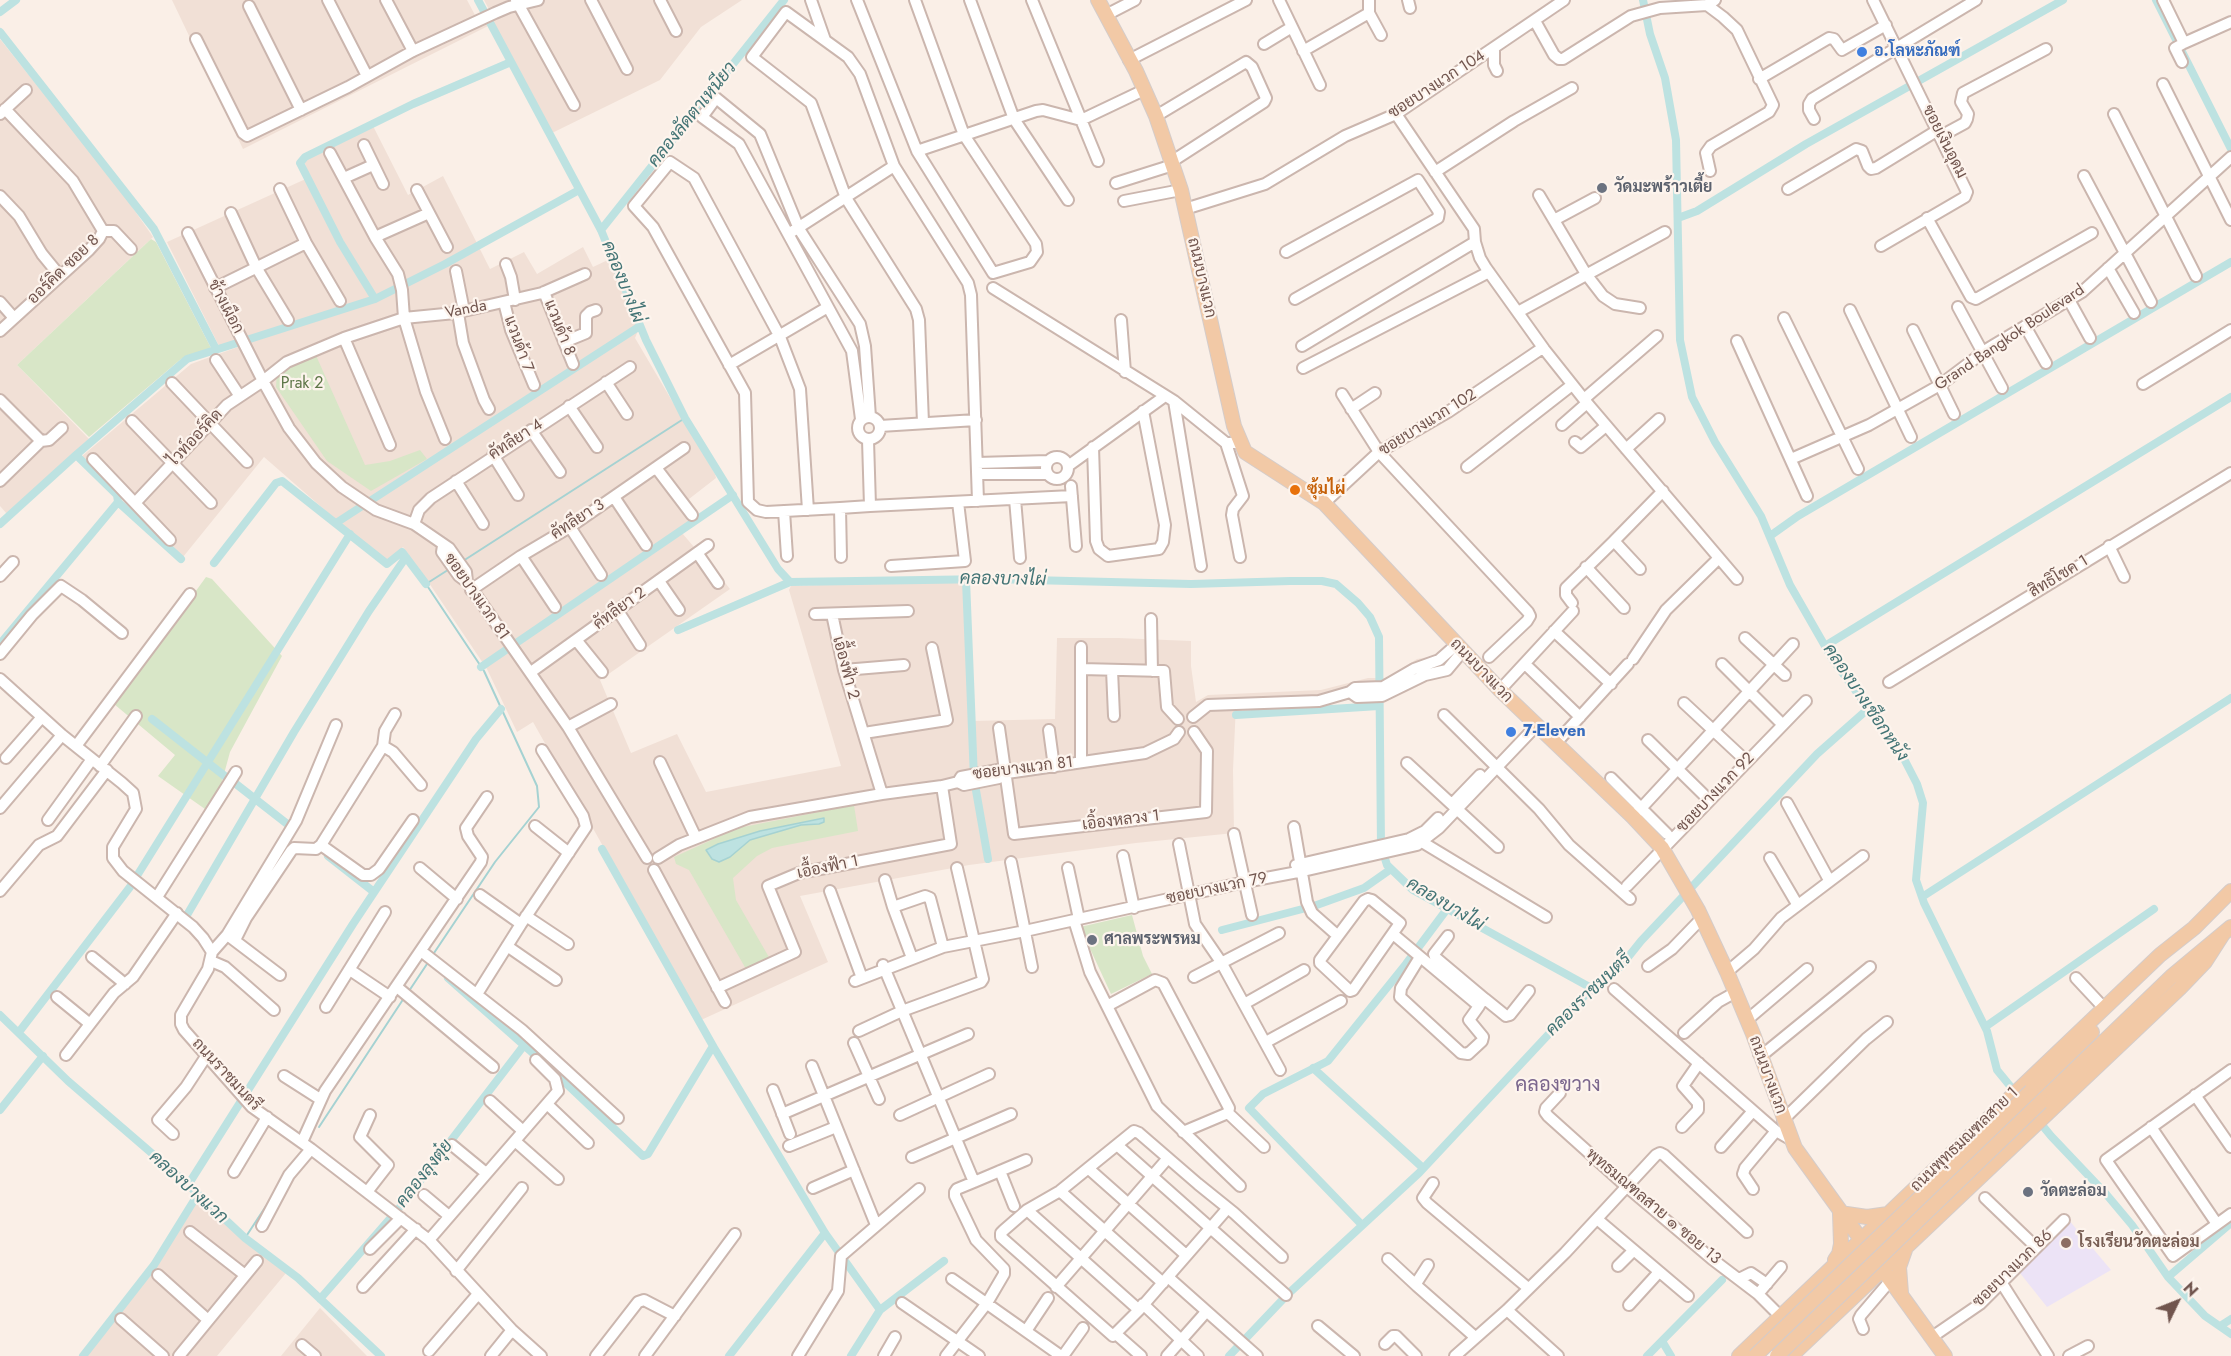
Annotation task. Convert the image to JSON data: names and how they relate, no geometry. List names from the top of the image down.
{
  "streets": {
    "main road": ["ถนนบางแวก", "ถนนพุทธมณฑลสาย 1"],
    "street": [
      "ซอยบางแวก 104",
      "ซอยเงินอุดม",
      "ออร์คิด ซอย 8",
      "ช้างเผือก",
      "Vanda",
      "แวนด้า 8",
      "Grand Bangkok Boulevard",
      "แวนด้า 7",
      "ซอยบางแวก 102",
      "ไวท์ออร์คิด",
      "คัทลียา 4",
      "คัทลียา 3",
      "สิทธิโชค 1",
      "ซอยบางแวก 81",
      "คัทลียา 2",
      "เอื้องฟ้า 2",
      "ซอยบางแวก 92",
      "เอิ้องหลวง 1",
      "เอื้องฟ้า 1",
      "ซอยบางแวก 79",
      "ถนนราชมนตรี",
      "พุทธมณฑลสาย ๑ ซอย 13",
      "ซอยบางแวก 86"
    ]
  },
  "crossings": [
    ["ซอยบางแวก 104", "ถนนบางแวก"],
    ["ถนนบางแวก", "ซอยบางแวก 102"],
    ["ถนนบางแวก", "ซอยบางแวก 92"],
    ["ถนนบางแวก", "ซอยบางแวก 79"],
    ["ถนนบางแวก", "ถนนพุทธมณฑลสาย 1"],
    ["ถนนบางแวก", "ซอยบางแวก 86"],
    ["ช้างเผือก", "Vanda"],
    ["ช้างเผือก", "ไวท์ออร์คิด"],
    ["ช้างเผือก", "ซอยบางแวก 81"],
    ["Vanda", "แวนด้า 8"],
    ["Vanda", "แวนด้า 7"],
    ["Vanda", "ไวท์ออร์คิด"],
    ["Vanda", "ซอยบางแวก 81"],
    ["ไวท์ออร์คิด", "ซอยบางแวก 81"],
    ["คัทลียา 4", "ซอยบางแวก 81"],
    ["คัทลียา 3", "ซอยบางแวก 81"],
    ["ซอยบางแวก 81", "คัทลียา 2"],
    ["ซอยบางแวก 81", "เอื้องฟ้า 2"],
    ["ซอยบางแวก 81", "เอิ้องหลวง 1"],
    ["ซอยบางแวก 81", "เอื้องฟ้า 1"],
    ["ถนนพุทธมณฑลสาย 1", "พุทธมณฑลสาย ๑ ซอย 13"]
  ],
  "districts": ["คลองขวาง"],
  "water": [
    "คลองลัดตาเหนียว",
    "คลองบางไผ่",
    "คลองบางเชือกหนัง",
    "คลองราชมนตรี",
    "คลองลุงตุ๋ย",
    "คลองบางแวก"
  ],
  "parks": ["Prak 2"],
  "places": [
    "อ.โลหะภัณฑ์",
    "วัดมะพร้าวเตี้ย",
    "ซุ้มไผ่",
    "7-Eleven",
    "ศาลพระพรหม",
    "วัดตะล่อม",
    "โรงเรียนวัดตะล่อม"
  ],
  "north": "top right"
}
